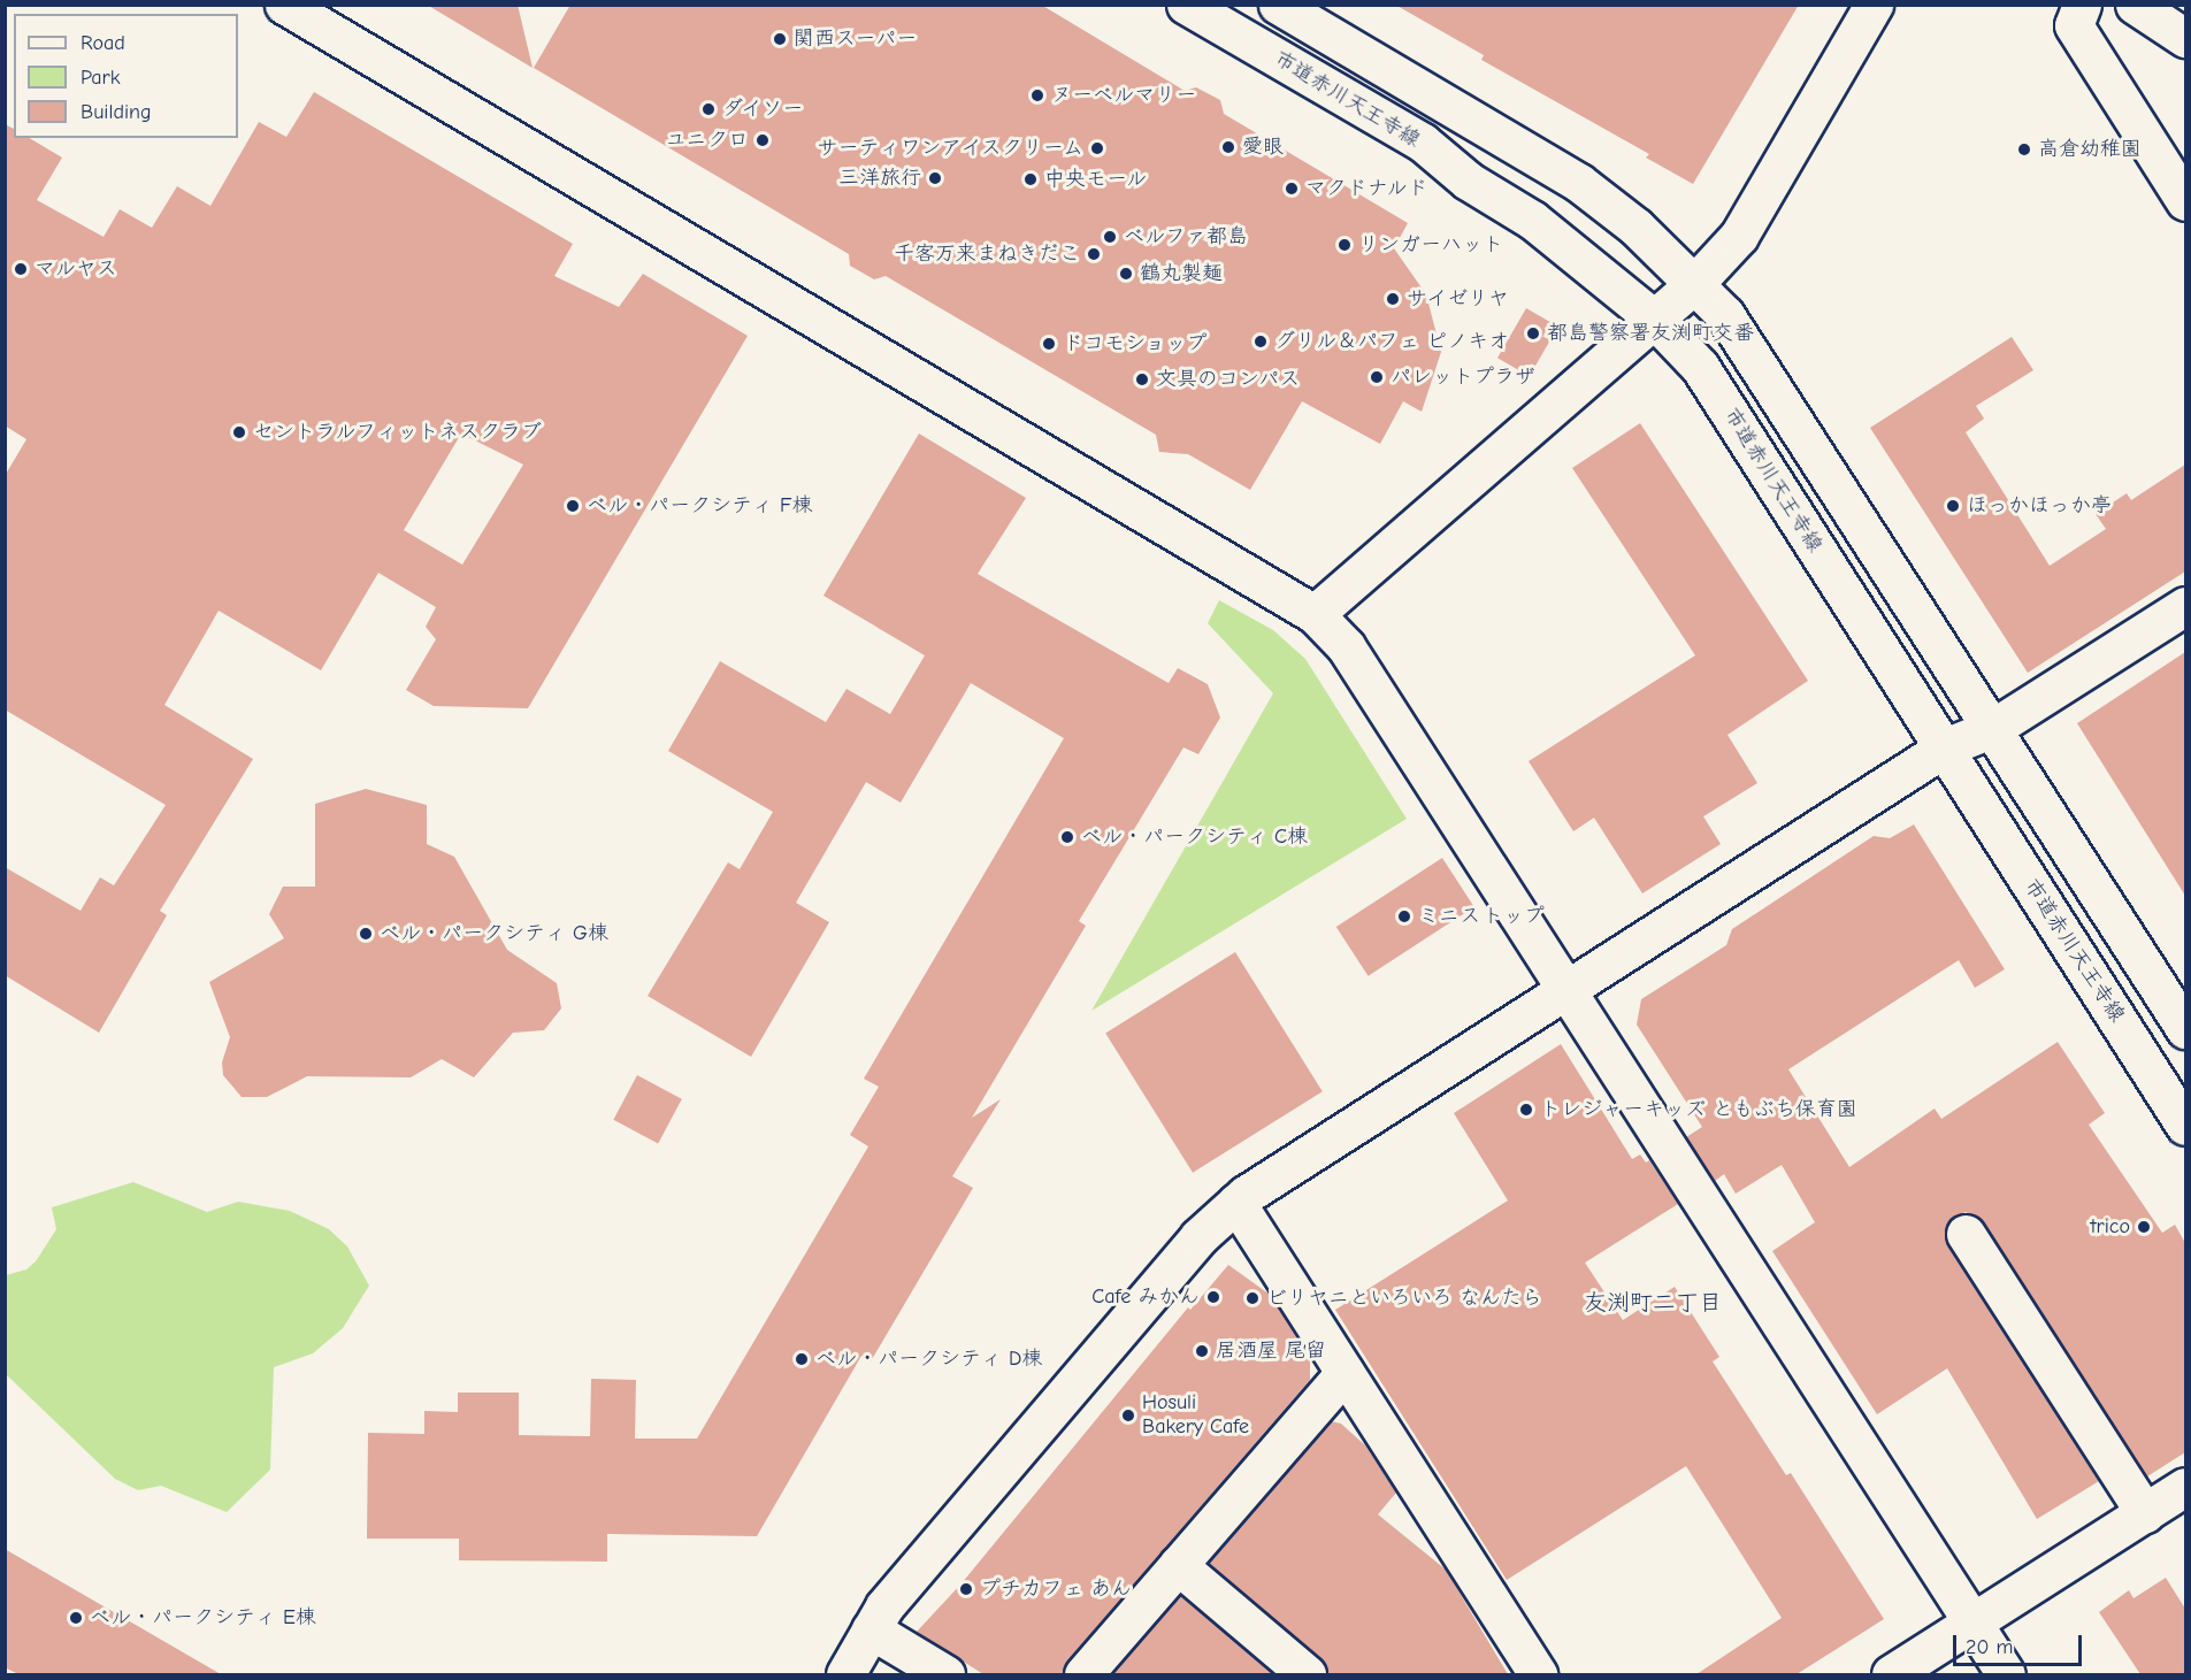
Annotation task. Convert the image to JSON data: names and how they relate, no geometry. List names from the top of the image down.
{
  "streets": {
    "street": ["市道赤川天王寺線"]
  },
  "districts": ["友渕町二丁目"],
  "places": [
    "関西スーパー",
    "ヌーベルマリー",
    "ダイソー",
    "ユニクロ",
    "愛眼",
    "サーティワンアイスクリーム",
    "高倉幼稚園",
    "三洋旅行",
    "中央モール",
    "マクドナルド",
    "ベルファ都島",
    "リンガーハット",
    "千客万来まねきだこ",
    "マルヤス",
    "鶴丸製麺",
    "サイゼリヤ",
    "都島警察署友渕町交番",
    "グリル＆パフェ ピノキオ",
    "ドコモショップ",
    "パレットプラザ",
    "文具のコンパス",
    "セントラルフィットネスクラブ",
    "ベル・パークシティ F棟",
    "ほっかほっか亭",
    "ベル・パークシティ C棟",
    "ミニストップ",
    "ベル・パークシティ G棟",
    "トレジャーキッズ ともぶち保育園",
    "trico",
    "Cafe みかん",
    "ビリヤニといろいろ なんたら",
    "居酒屋 尾留",
    "ベル・パークシティ D棟",
    "Hosuli Bakery Cafe",
    "プチカフェ あん",
    "ベル・パークシティ E棟"
  ],
  "legend": ["Road", "Park", "Building"],
  "scale_bar": "20 m"
}
